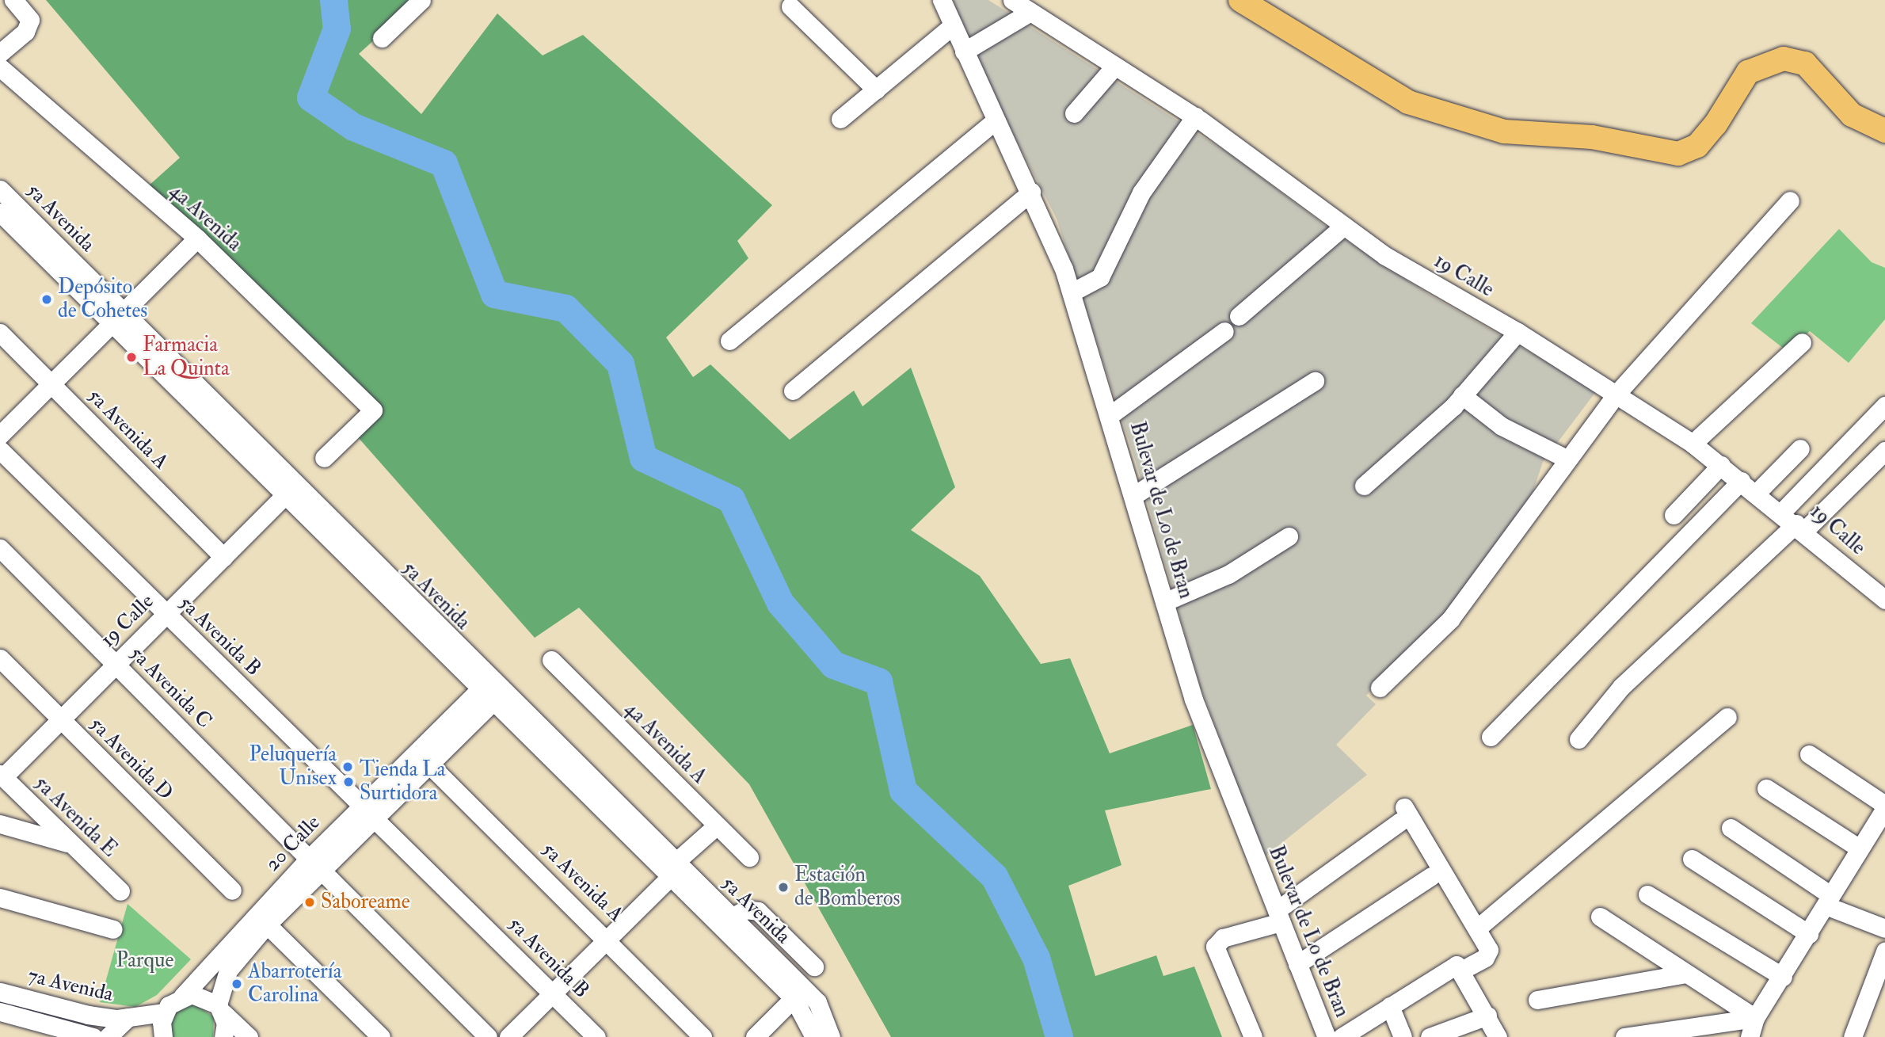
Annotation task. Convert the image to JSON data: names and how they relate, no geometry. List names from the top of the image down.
{
  "streets": {
    "street": [
      "5a Avenida",
      "4a Avenida",
      "19 Calle",
      "5a Avenida A",
      "Bulevar de Lo de Bran",
      "5a Avenida B",
      "5a Avenida C",
      "4a Avenida A",
      "5a Avenida D",
      "5a Avenida E",
      "20 Calle",
      "7a Avenida"
    ]
  },
  "crossings": [
    ["5a Avenida", "19 Calle"],
    ["5a Avenida", "20 Calle"],
    ["19 Calle", "5a Avenida A"],
    ["19 Calle", "5a Avenida B"],
    ["19 Calle", "5a Avenida C"],
    ["19 Calle", "5a Avenida D"],
    ["19 Calle", "5a Avenida E"],
    ["5a Avenida A", "20 Calle"],
    ["5a Avenida B", "20 Calle"],
    ["5a Avenida C", "20 Calle"],
    ["20 Calle", "7a Avenida"]
  ],
  "parks": ["Parque"],
  "places": [
    "Depósito de Cohetes",
    "Farmacia La Quinta",
    "Peluquería Unisex",
    "Tienda La Surtidora",
    "Estación de Bomberos",
    "Saboreame",
    "Abarrotería Carolina"
  ]
}
